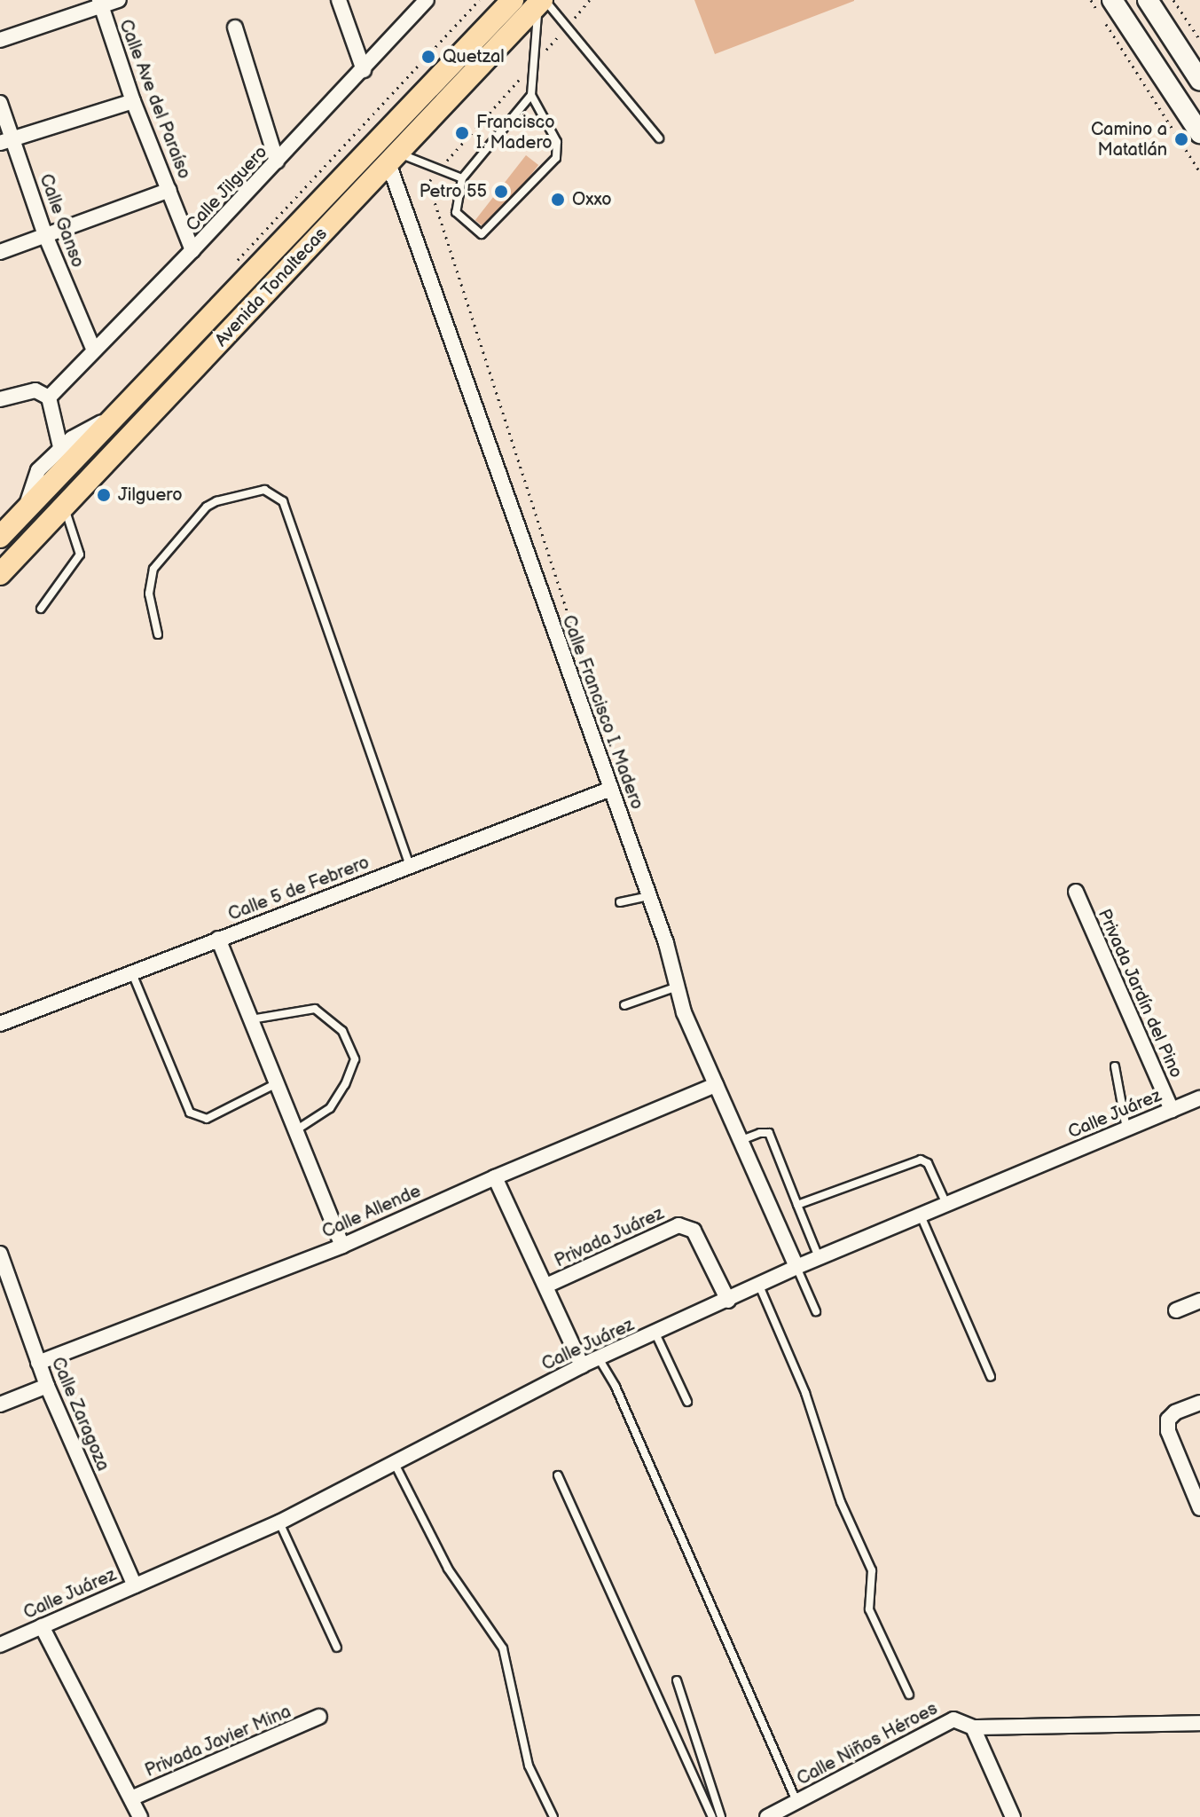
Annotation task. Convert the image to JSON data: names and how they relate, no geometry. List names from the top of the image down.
{
  "streets": {
    "main road": ["Avenida Tonaltecas"],
    "street": [
      "Calle Ave del Paraíso",
      "Calle Jilguero",
      "Calle Ganso",
      "Calle Francisco I. Madero",
      "Calle 5 de Febrero",
      "Privada Jardín del Pino",
      "Calle Juárez",
      "Calle Allende",
      "Privada Juárez",
      "Calle Zaragoza",
      "Privada Javier Mina",
      "Calle Niños Héroes"
    ]
  },
  "crossings": [
    ["Calle Ave del Paraíso", "Calle Jilguero"],
    ["Calle Jilguero", "Calle Ganso"],
    ["Avenida Tonaltecas", "Calle Francisco I. Madero"],
    ["Calle Francisco I. Madero", "Calle 5 de Febrero"],
    ["Calle Francisco I. Madero", "Calle Juárez"],
    ["Calle Francisco I. Madero", "Calle Allende"],
    ["Privada Jardín del Pino", "Calle Juárez"],
    ["Calle Juárez", "Privada Juárez"],
    ["Calle Juárez", "Calle Zaragoza"],
    ["Calle Allende", "Calle Zaragoza"]
  ],
  "places": [
    "Quetzal",
    "Francisco I. Madero",
    "Camino a Matatlán",
    "Petro 55",
    "Oxxo",
    "Jilguero"
  ]
}
